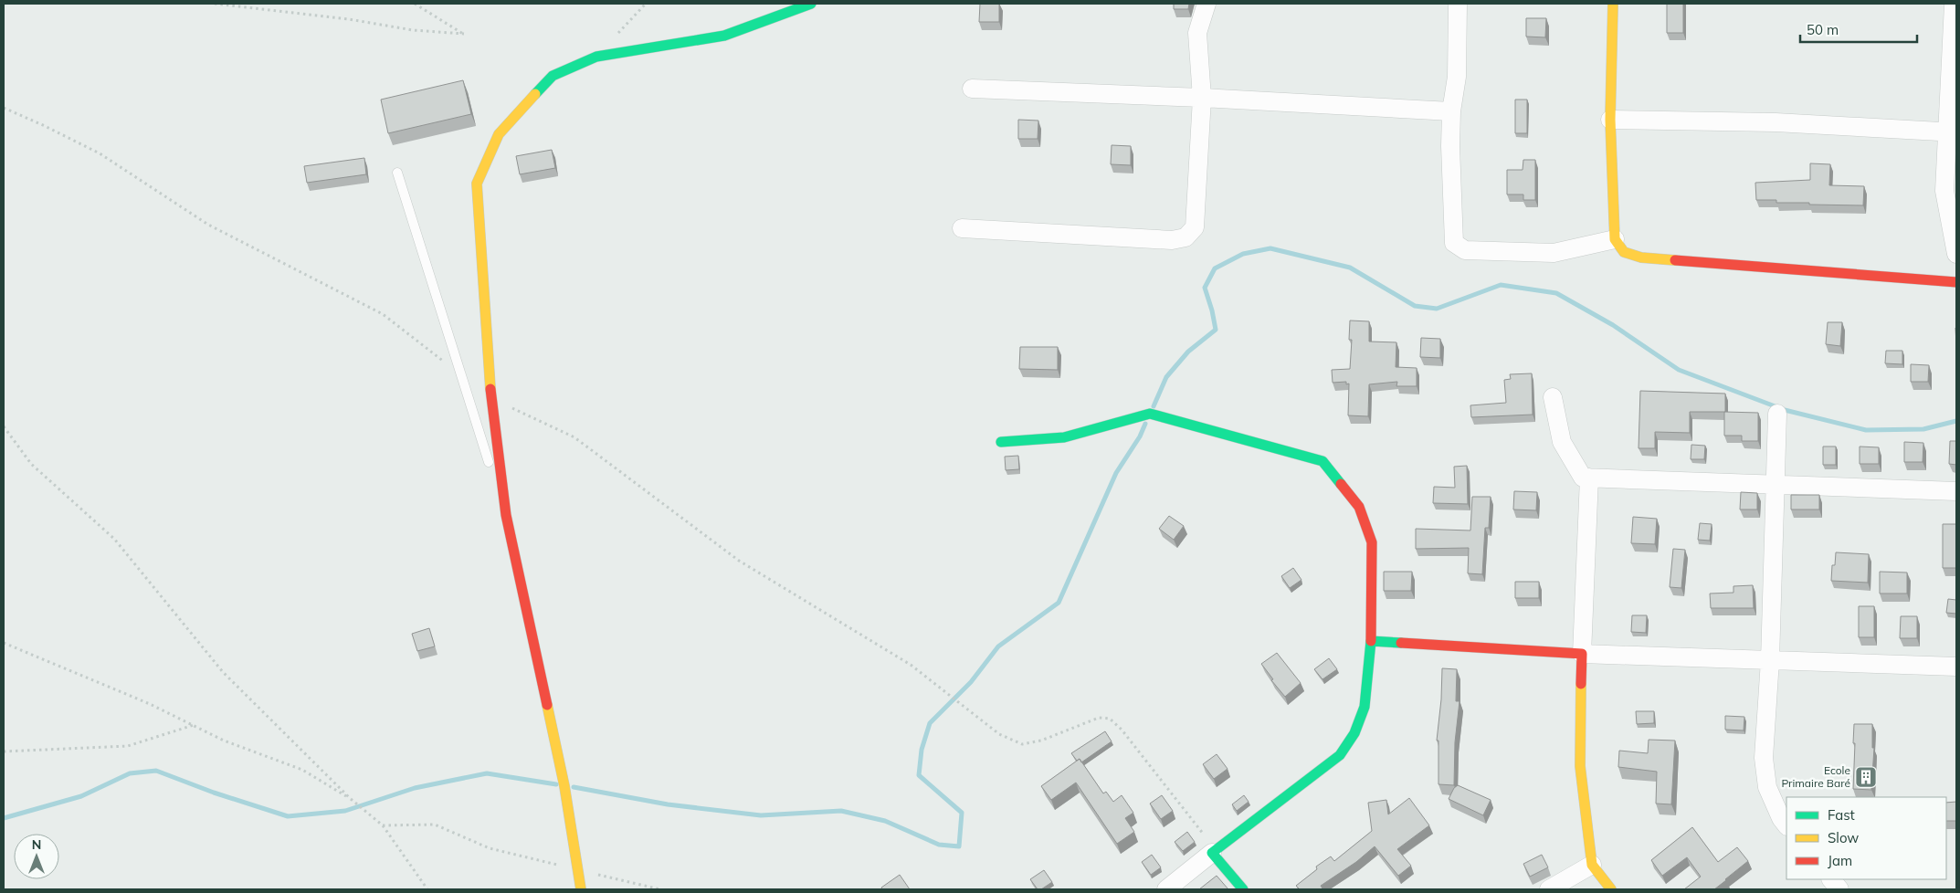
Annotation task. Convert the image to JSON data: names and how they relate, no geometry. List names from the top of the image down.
{
  "places": {
    "building": ["Ecole Primaire Baré"]
  },
  "legend": ["Fast", "Slow", "Jam"],
  "scale_bar": "50 m",
  "north": "top"
}
